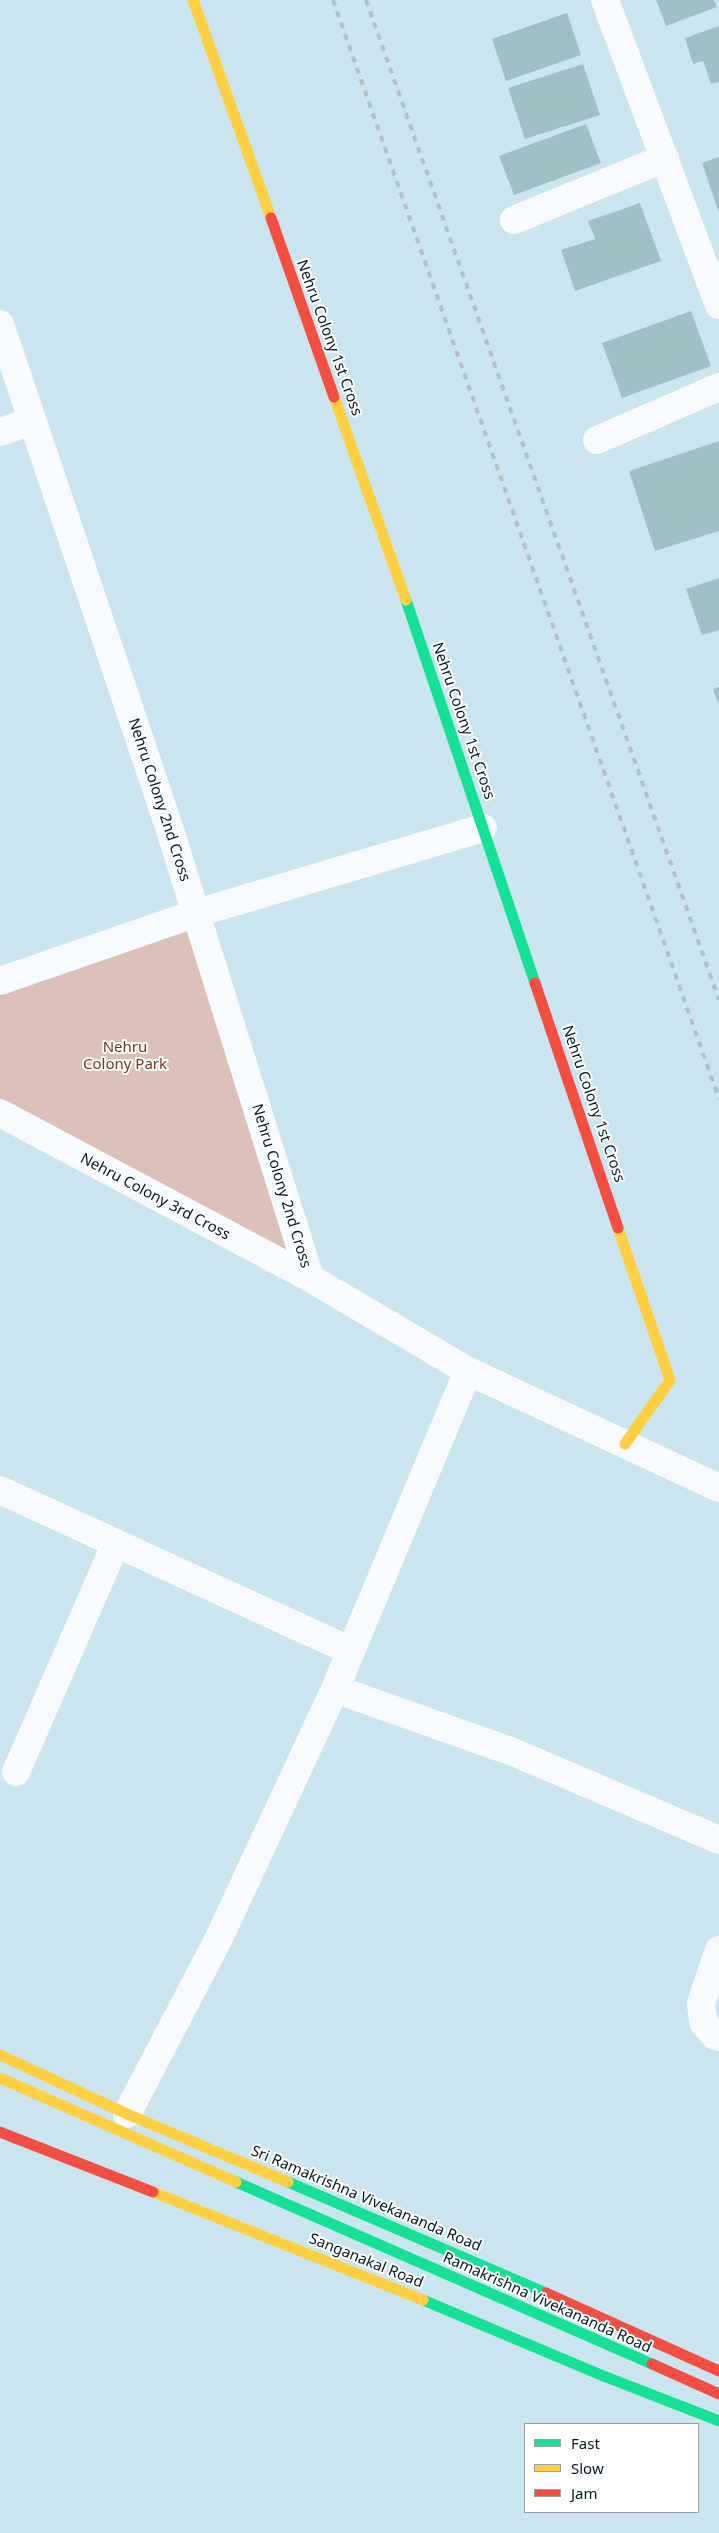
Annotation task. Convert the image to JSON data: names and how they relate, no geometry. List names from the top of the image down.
{
  "streets": {
    "main road": [
      "Nehru Colony 1st Cross",
      "Sri Ramakrishna Vivekananda Road",
      "Sanganakal Road",
      "Ramakrishna Vivekananda Road"
    ],
    "street": ["Nehru Colony 2nd Cross", "Nehru Colony 3rd Cross"]
  },
  "crossings": [
    ["Nehru Colony 1st Cross", "Nehru Colony 3rd Cross"],
    ["Nehru Colony 2nd Cross", "Nehru Colony 3rd Cross"]
  ],
  "parks": ["Nehru Colony Park"],
  "legend": ["Fast", "Slow", "Jam"]
}
